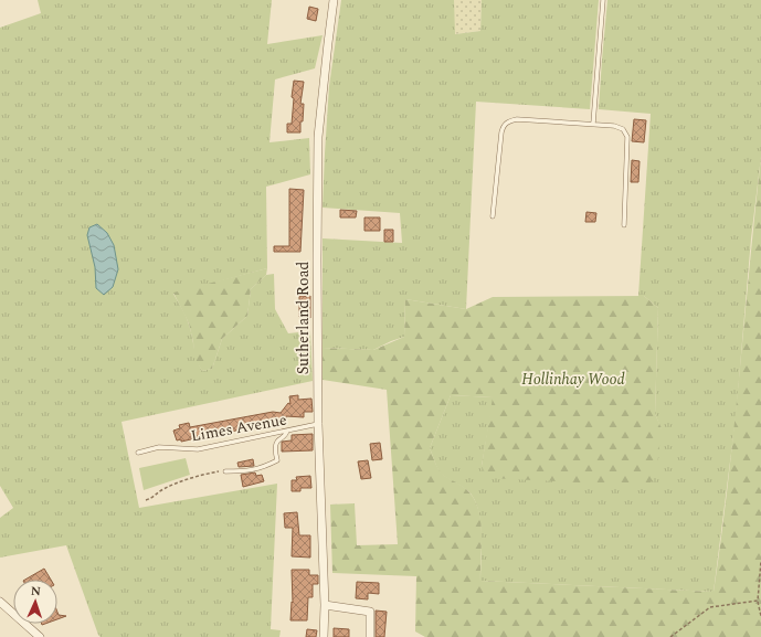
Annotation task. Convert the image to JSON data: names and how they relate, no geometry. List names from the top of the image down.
{
  "streets": {
    "street": ["Sutherland Road"],
    "lane": ["Limes Avenue"]
  },
  "crossings": [
    ["Sutherland Road", "Limes Avenue"]
  ],
  "parks": ["Hollinhay Wood"],
  "north": "top"
}
